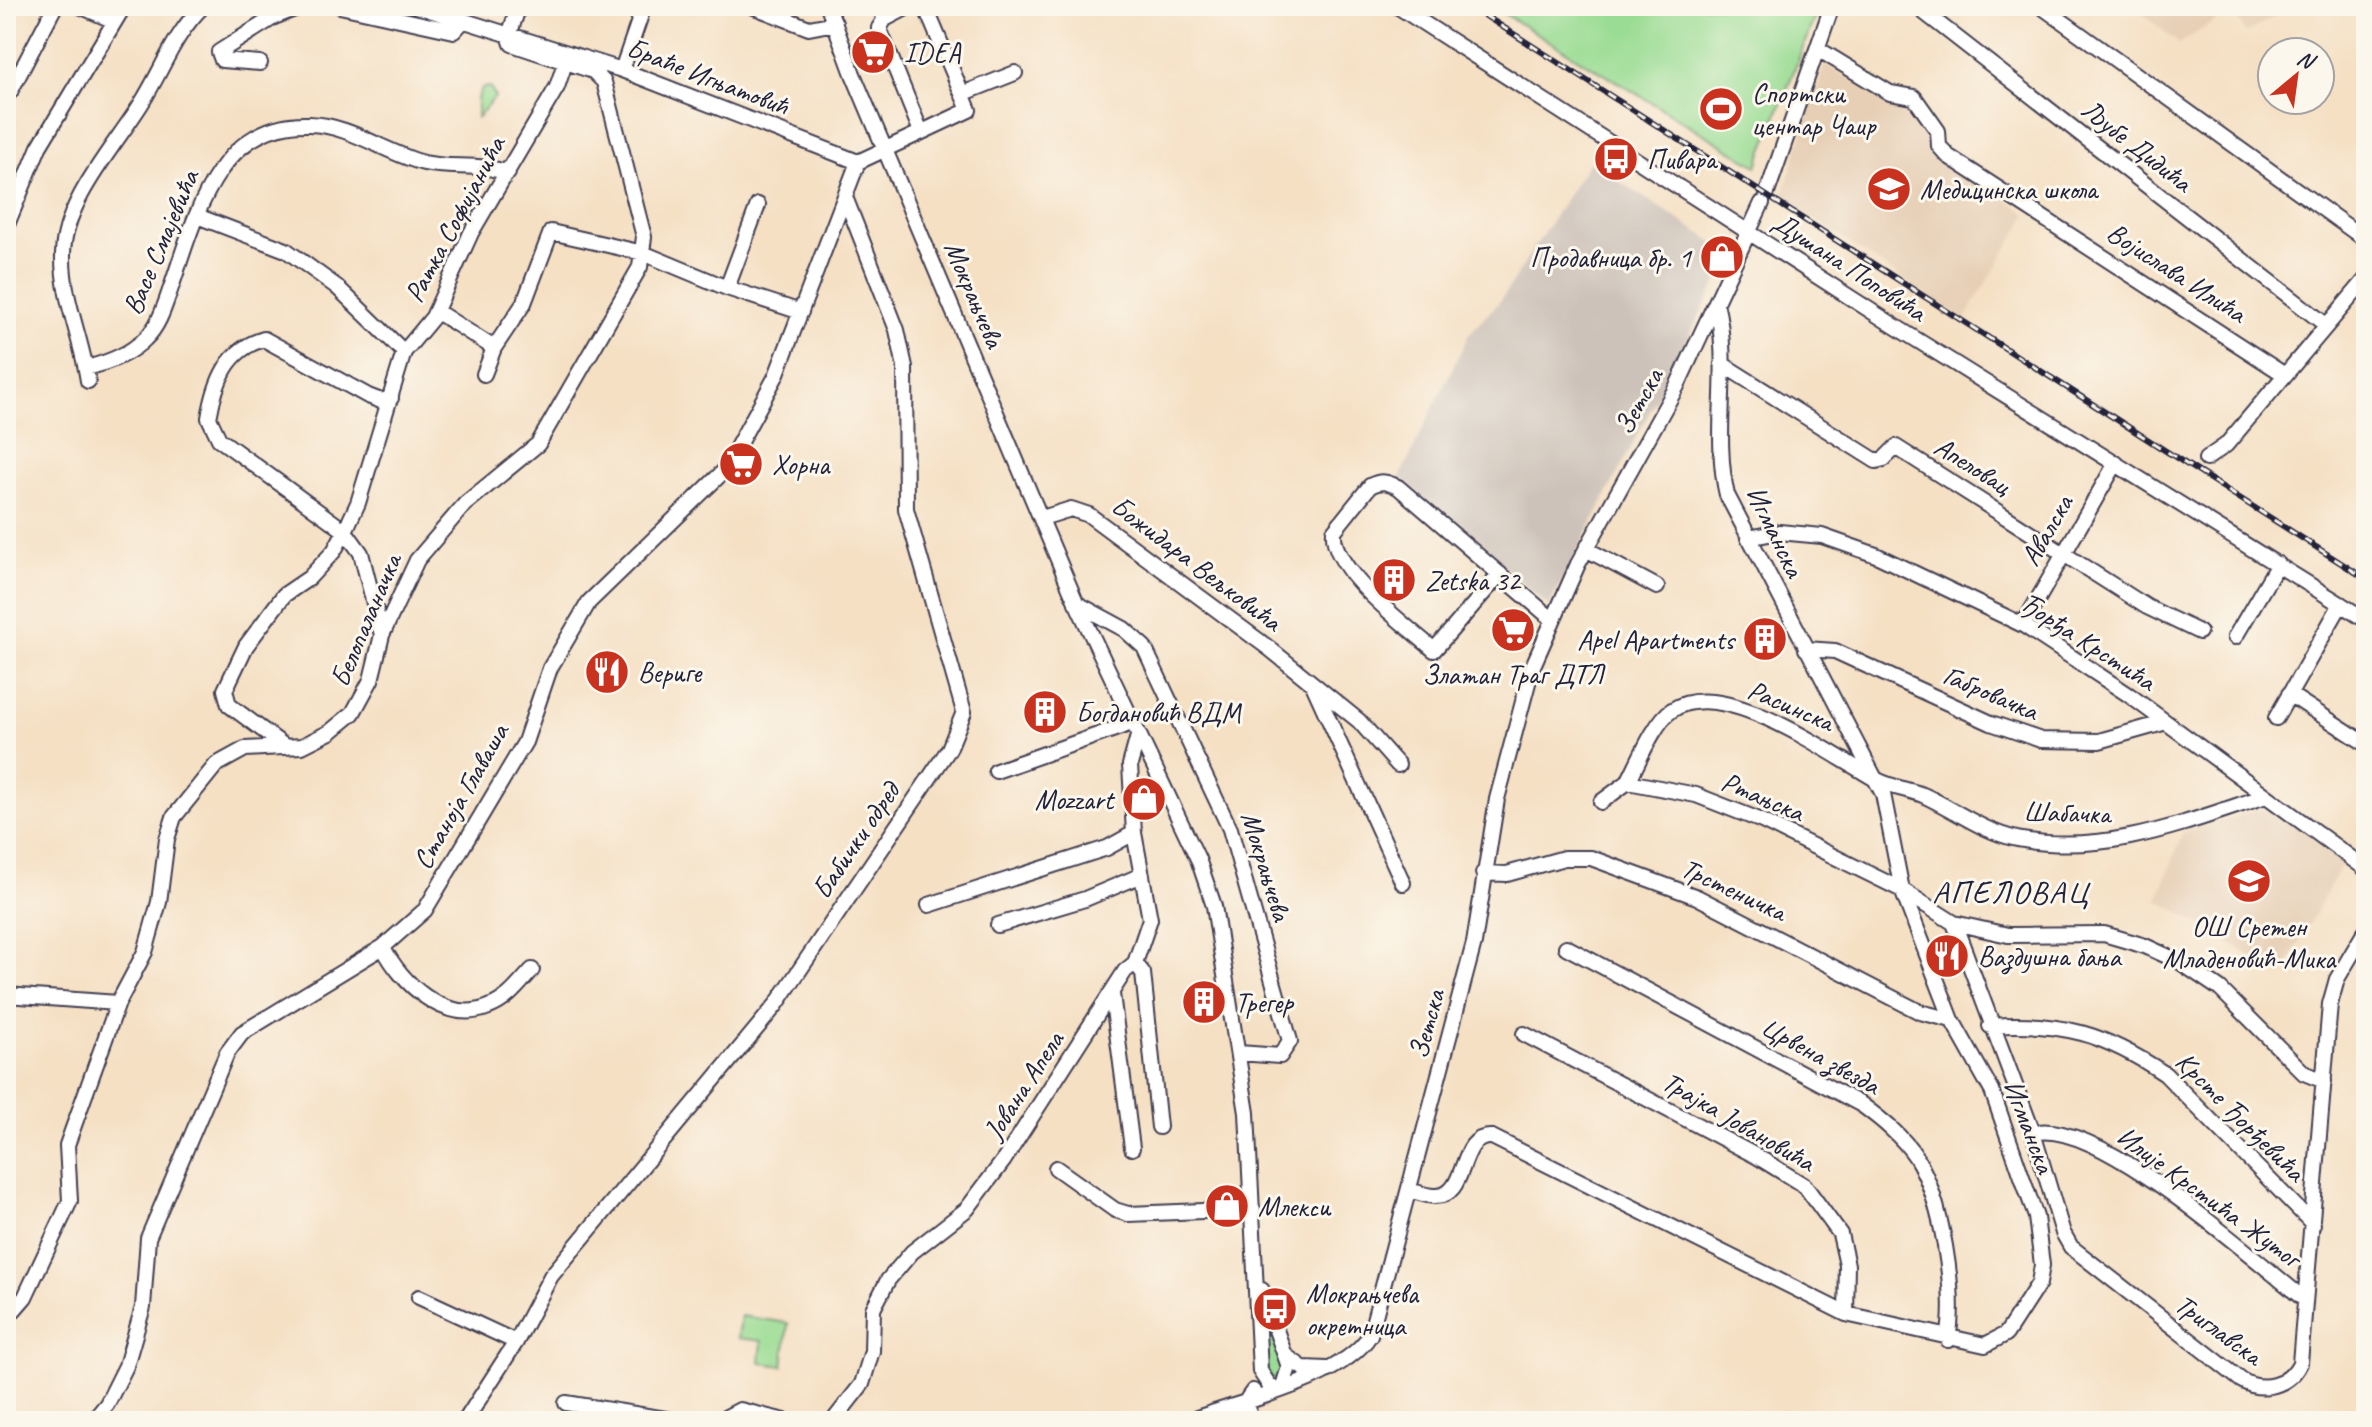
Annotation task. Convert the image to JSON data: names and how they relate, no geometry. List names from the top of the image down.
{
  "streets": {
    "street": [
      "Браће Игњатовић",
      "Љубе Дидића",
      "Ратка Софијанића",
      "Васе Смајевића",
      "Душана Поповића",
      "Војислава Илића",
      "Мокрањчева",
      "Зетска",
      "Апеловац",
      "Авалска",
      "Игманска",
      "Божидара Вељковића",
      "Белопаланачка",
      "Ђорђа Крстића",
      "Габровачка",
      "Расинска",
      "Станоја Главаша",
      "Ртањска",
      "Шабачка",
      "Бабички одред",
      "Трстеничка",
      "Црвена звезда",
      "Јована Апела",
      "Крсте Ђорђевића",
      "Трајка Јовановића",
      "Илије Крстића Жутог",
      "Триглавска"
    ]
  },
  "crossings": [
    ["Браће Игњатовић", "Белопаланачка"],
    ["Браће Игњатовић", "Станоја Главаша"],
    ["Ратка Софијанића", "Васе Смајевића"],
    ["Ратка Софијанића", "Белопаланачка"],
    ["Душана Поповића", "Зетска"],
    ["Душана Поповића", "Авалска"],
    ["Војислава Илића", "Зетска"],
    ["Мокрањчева", "Зетска"],
    ["Мокрањчева", "Божидара Вељковића"],
    ["Мокрањчева", "Јована Апела"],
    ["Зетска", "Игманска"],
    ["Зетска", "Трстеничка"],
    ["Апеловац", "Авалска"],
    ["Апеловац", "Игманска"],
    ["Авалска", "Ђорђа Крстића"],
    ["Игманска", "Ђорђа Крстића"],
    ["Игманска", "Габровачка"],
    ["Игманска", "Расинска"],
    ["Игманска", "Ртањска"],
    ["Игманска", "Шабачка"],
    ["Игманска", "Трстеничка"],
    ["Игманска", "Црвена звезда"],
    ["Игманска", "Трајка Јовановића"],
    ["Ђорђа Крстића", "Габровачка"],
    ["Ђорђа Крстића", "Шабачка"],
    ["Расинска", "Ртањска"],
    ["Расинска", "Шабачка"],
    ["Станоја Главаша", "Бабички одред"],
    ["Ртањска", "Триглавска"],
    ["Крсте Ђорђевића", "Триглавска"],
    ["Илије Крстића Жутог", "Триглавска"]
  ],
  "districts": ["АПЕЛОВАЦ"],
  "places": {
    "supermarket": ["IDEA", "Хорна", "Златан Траг ДТЛ"],
    "sports": ["Спортски центар Чаир"],
    "bus stop": ["Пивара", "Мокрањчева окретница"],
    "school or university": ["Медицинска школа", "ОШ Сретен Младеновић-Мика"],
    "shop": ["Продавница бр. 1", "Mozzart", "Млекси"],
    "building": [
      "Zetska 32",
      "Apel Apartments",
      "Богдановић ВДМ",
      "Трегер"
    ],
    "restaurant": ["Вериге", "Ваздушна бања"]
  },
  "north": "top right"
}
